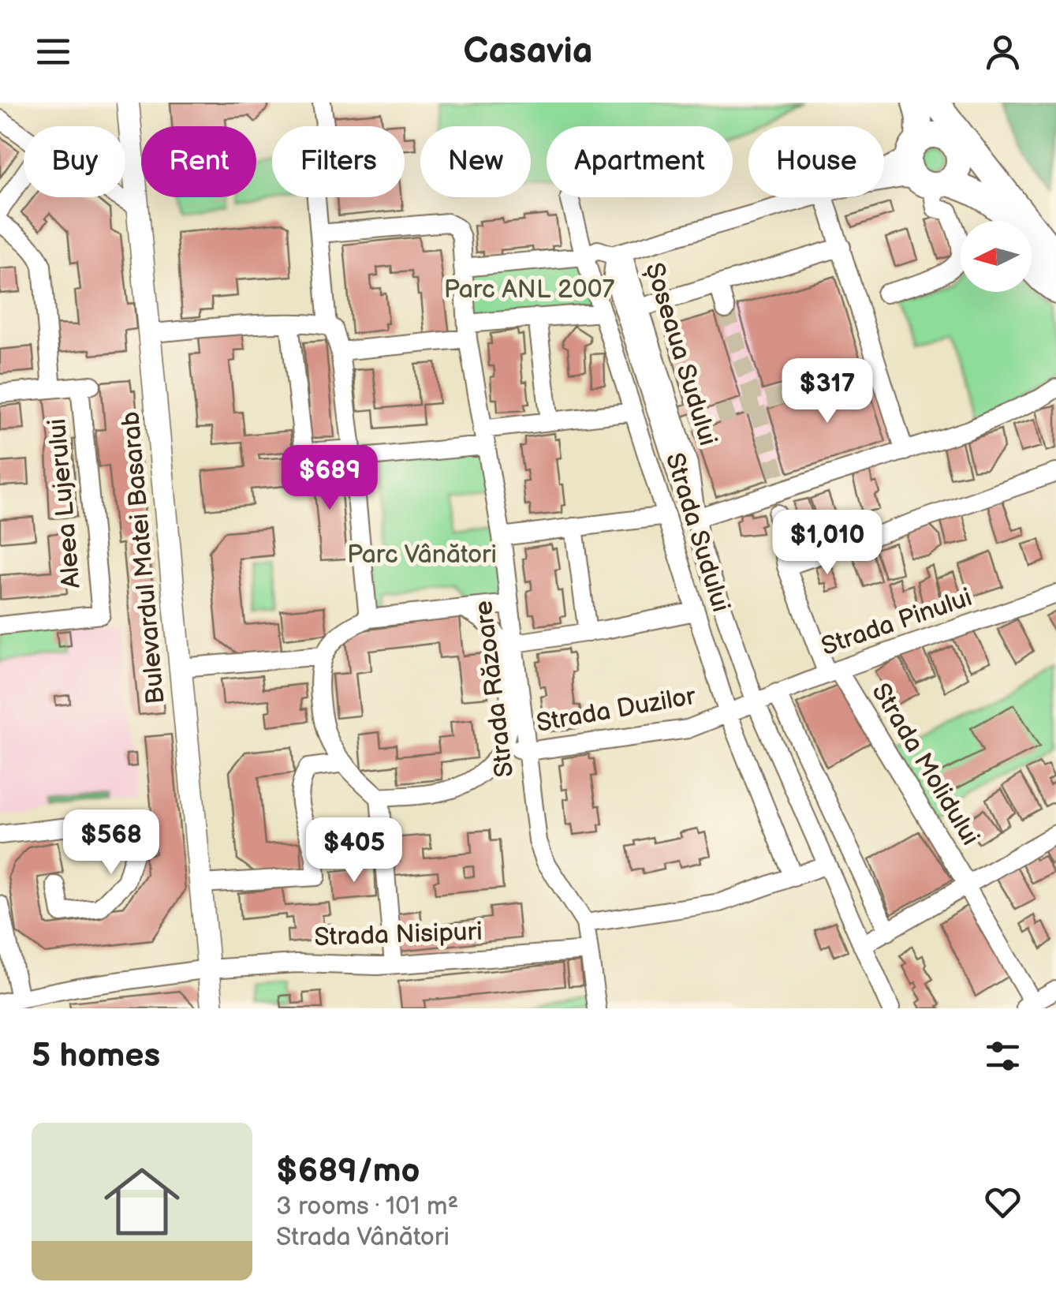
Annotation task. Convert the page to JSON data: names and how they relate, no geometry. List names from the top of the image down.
{
  "streets": {
    "main road": ["Bulevardul Matei Basarab"],
    "street": [
      "Șoseaua Sudului",
      "Aleea Lujerului",
      "Strada Sudului",
      "Strada Pinului",
      "Strada Răzoare",
      "Strada Duzilor",
      "Strada Molidului",
      "Strada Nisipuri"
    ]
  },
  "crossings": [
    ["Șoseaua Sudului", "Strada Pinului"],
    ["Șoseaua Sudului", "Strada Duzilor"],
    ["Strada Sudului", "Strada Duzilor"],
    ["Bulevardul Matei Basarab", "Strada Nisipuri"],
    ["Strada Pinului", "Strada Duzilor"],
    ["Strada Pinului", "Strada Molidului"],
    ["Strada Răzoare", "Strada Duzilor"],
    ["Strada Răzoare", "Strada Nisipuri"]
  ],
  "parks": ["Parc ANL 2007", "Parc Vânători"],
  "north": "left",
  "page": {
    "header": "Casavia",
    "chip": [
      "Buy",
      "Rent",
      "Filters",
      "New",
      "Apartment",
      "House"
    ],
    "price": [
      "$317",
      "$689",
      "$1,010",
      "$568",
      "$405"
    ],
    "heading": "5 homes",
    "list": [
      {
        "name": "$689/mo",
        "note": "3 rooms · 101 m² · Strada Vânători"
      }
    ]
  }
}
